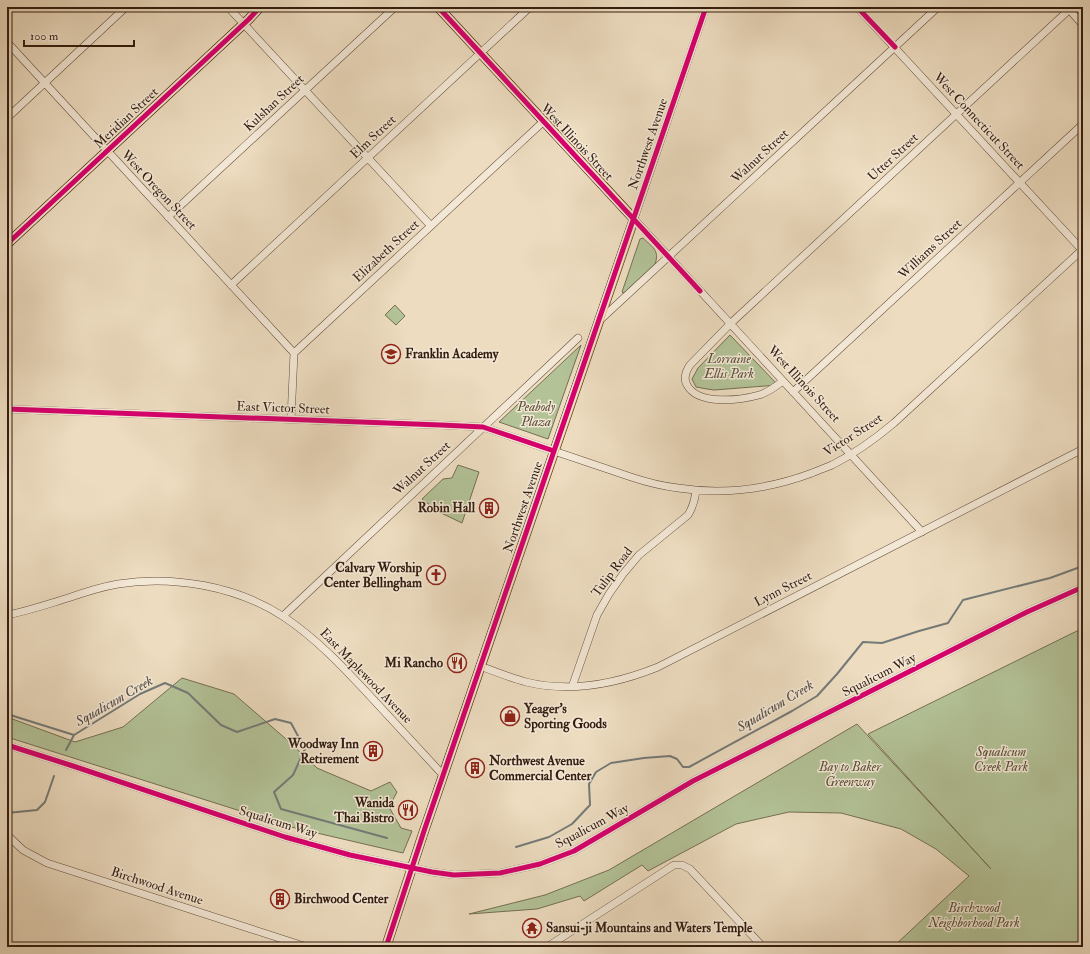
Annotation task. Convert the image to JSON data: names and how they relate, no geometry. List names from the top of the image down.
{
  "streets": {
    "main road": ["Meridian Street", "West Illinois Street", "Northwest Avenue"],
    "street": [
      "Kulshan Street",
      "West Connecticut Street",
      "Elm Street",
      "Walnut Street",
      "Utter Street",
      "West Oregon Street",
      "Williams Street",
      "Elizabeth Street",
      "East Victor Street",
      "Victor Street",
      "Tulip Road",
      "Lynn Street",
      "Squalicum Way",
      "East Maplewood Avenue",
      "Birchwood Avenue"
    ]
  },
  "crossings": [
    ["Kulshan Street", "West Oregon Street"],
    ["Meridian Street", "West Oregon Street"],
    ["West Connecticut Street", "Walnut Street"],
    ["West Connecticut Street", "Utter Street"],
    ["West Connecticut Street", "Williams Street"],
    ["West Connecticut Street", "Victor Street"],
    ["Elm Street", "West Illinois Street"],
    ["Elm Street", "West Oregon Street"],
    ["West Illinois Street", "Northwest Avenue"],
    ["West Illinois Street", "Walnut Street"],
    ["West Illinois Street", "Utter Street"],
    ["West Illinois Street", "Williams Street"],
    ["West Illinois Street", "Elizabeth Street"],
    ["West Illinois Street", "Victor Street"],
    ["West Illinois Street", "Lynn Street"],
    ["Northwest Avenue", "Walnut Street"],
    ["Northwest Avenue", "East Victor Street"],
    ["Northwest Avenue", "Victor Street"],
    ["Northwest Avenue", "Lynn Street"],
    ["Northwest Avenue", "East Maplewood Avenue"],
    ["Walnut Street", "East Victor Street"],
    ["Walnut Street", "East Maplewood Avenue"],
    ["West Oregon Street", "Elizabeth Street"],
    ["East Victor Street", "Victor Street"],
    ["Victor Street", "Tulip Road"],
    ["Tulip Road", "Lynn Street"]
  ],
  "water": ["Squalicum Creek"],
  "parks": [
    "Lorraine Ellis Park",
    "Peabody Plaza",
    "Squalicum Creek Park",
    "Bay to Baker Greenway",
    "Birchwood Neighborhood Park"
  ],
  "places": {
    "school or university": ["Franklin Academy"],
    "building": [
      "Robin Hall",
      "Woodway Inn Retirement",
      "Northwest Avenue Commercial Center",
      "Birchwood Center"
    ],
    "church": ["Calvary Worship Center Bellingham"],
    "restaurant": ["Mi Rancho", "Wanida Thai Bistro"],
    "shop": ["Yeager's Sporting Goods"],
    "temple": ["Sansui-ji Mountains and Waters Temple"]
  },
  "scale_bar": "100 m"
}
